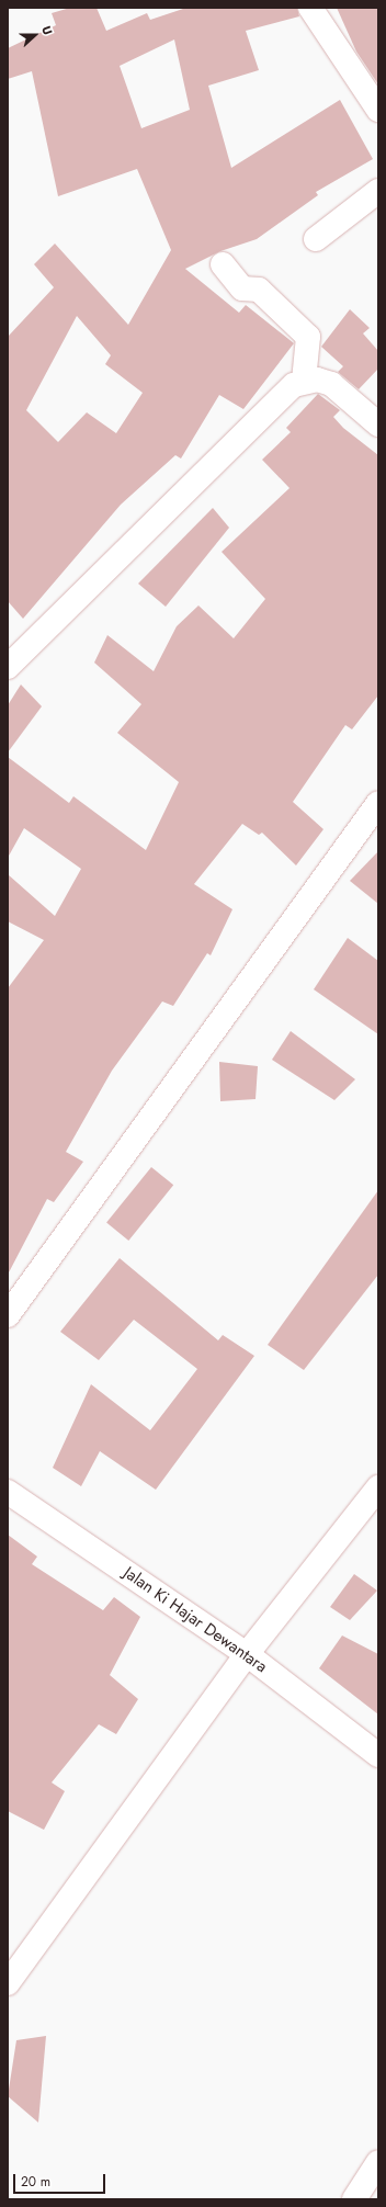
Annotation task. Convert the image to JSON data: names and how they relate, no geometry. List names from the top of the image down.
{
  "streets": {
    "street": ["Jalan Ki Hajar Dewantara"]
  },
  "scale_bar": "20 m",
  "north": "right"
}
